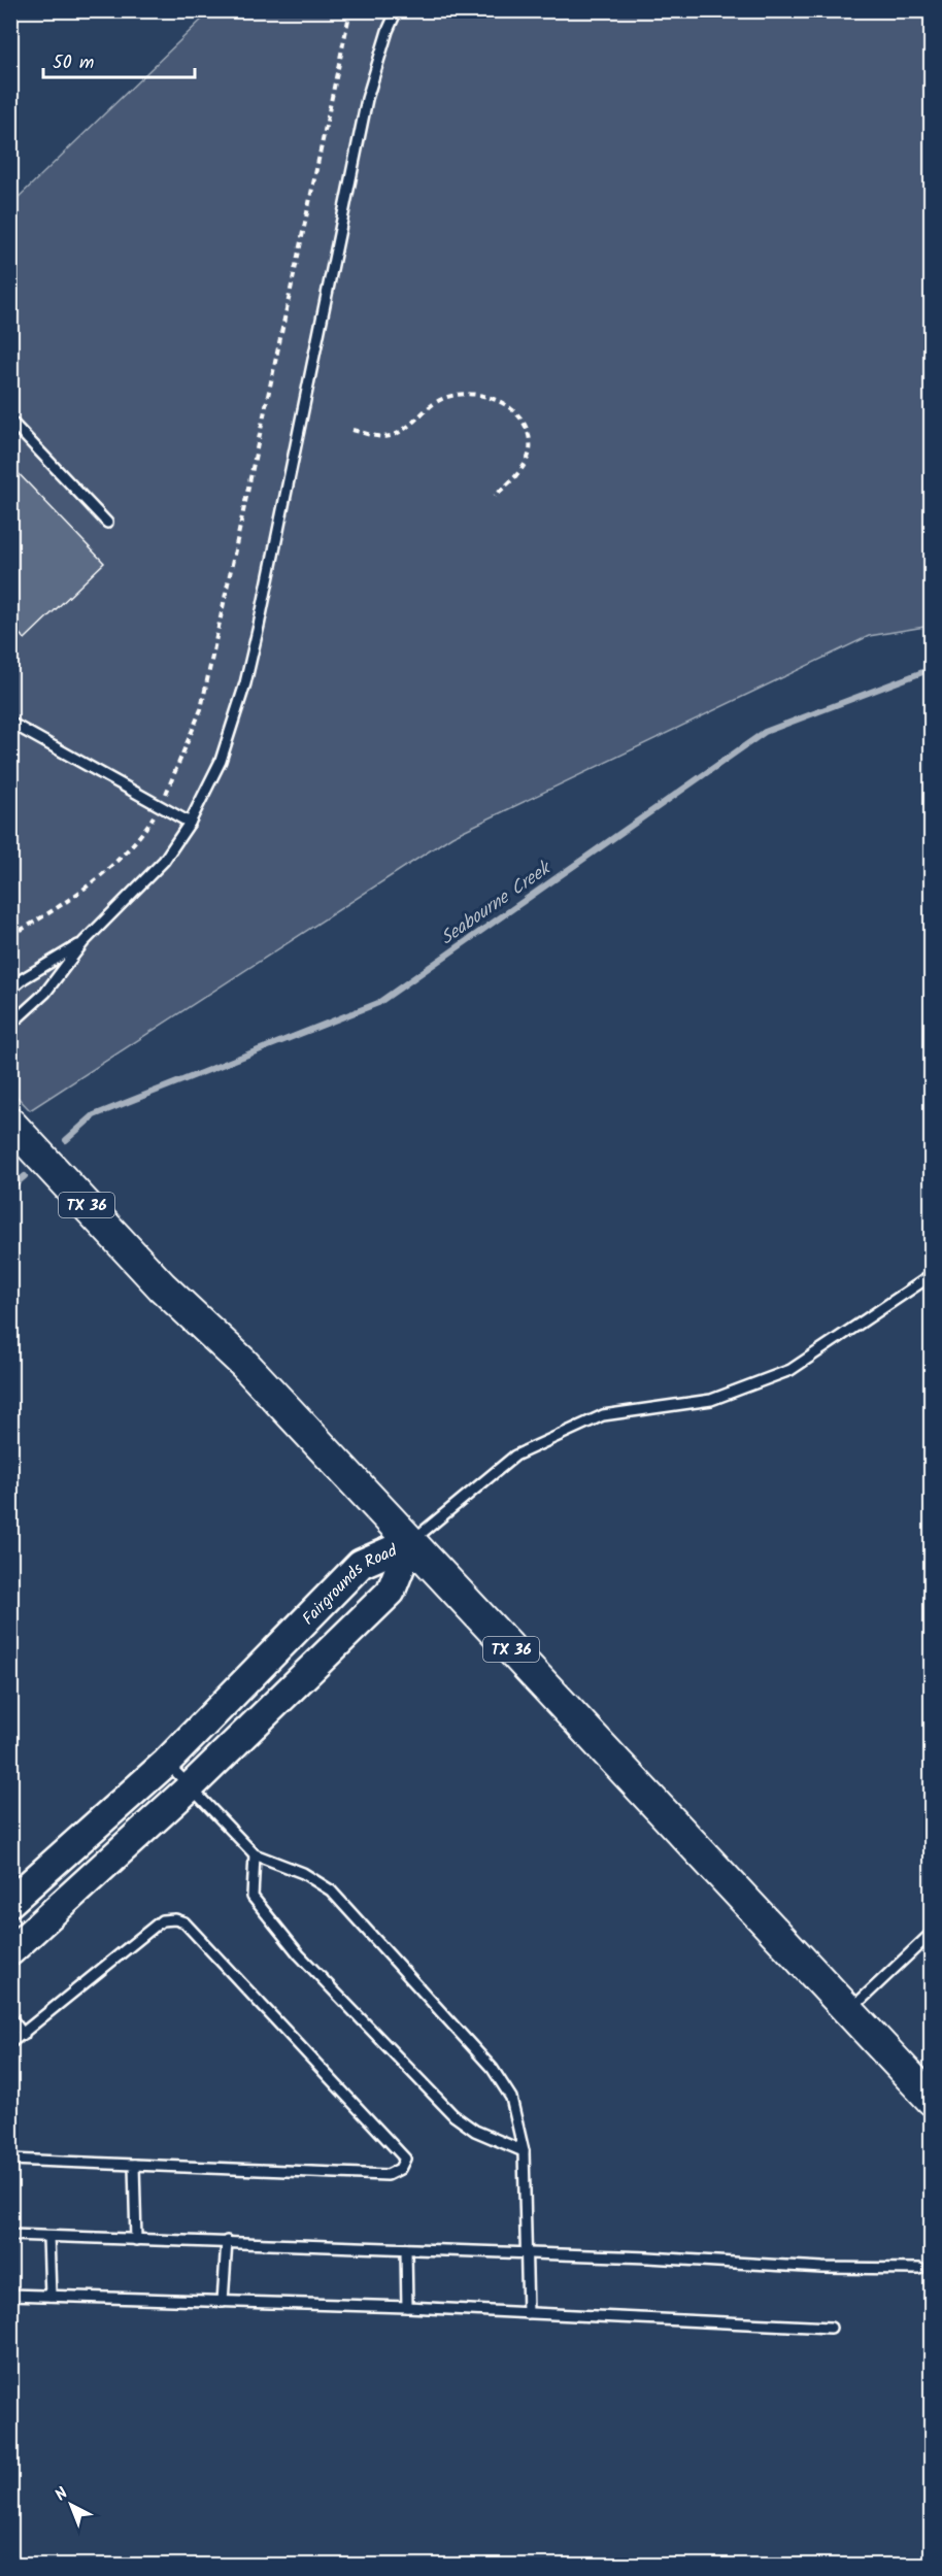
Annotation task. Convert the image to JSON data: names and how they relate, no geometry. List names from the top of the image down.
{
  "streets": {
    "main road": ["TX 36"],
    "street": ["Fairgrounds Road"]
  },
  "crossings": [
    ["TX 36", "Fairgrounds Road"]
  ],
  "water": ["Seabourne Creek"],
  "scale_bar": "50 m",
  "north": "top left"
}
